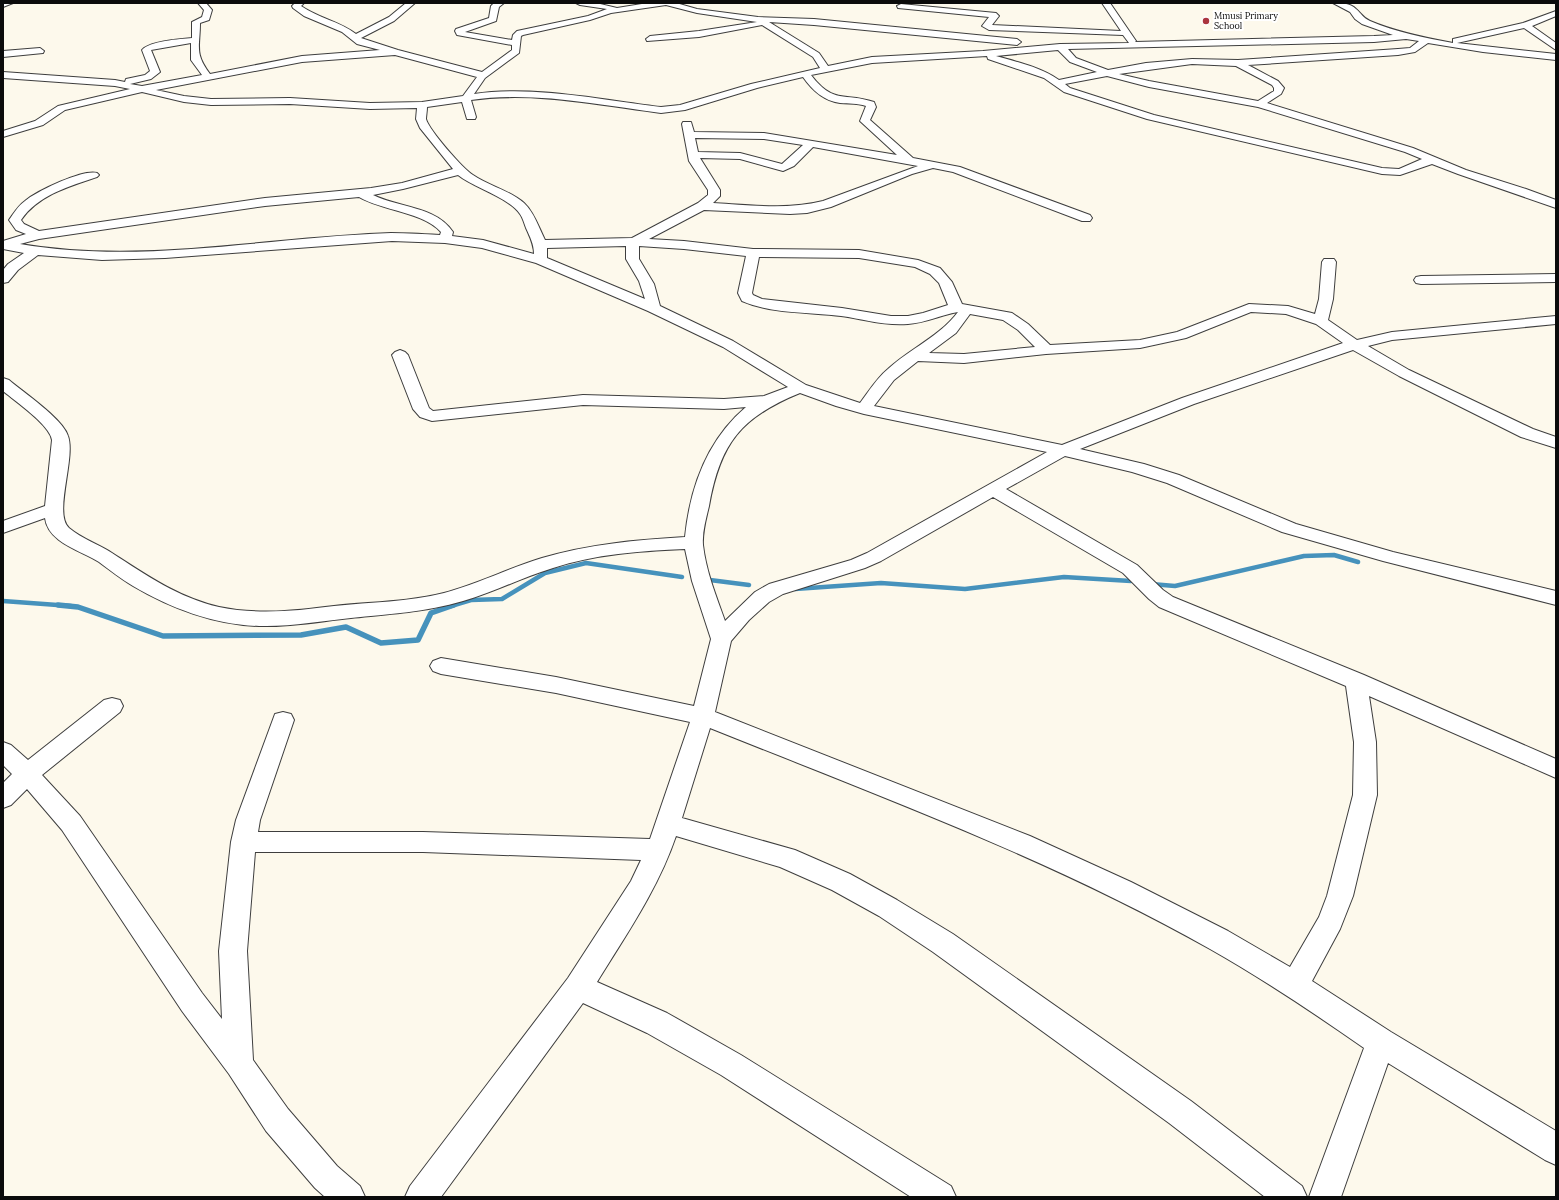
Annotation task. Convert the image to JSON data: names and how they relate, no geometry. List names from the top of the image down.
{
  "places": ["Mmusi Primary School"]
}
